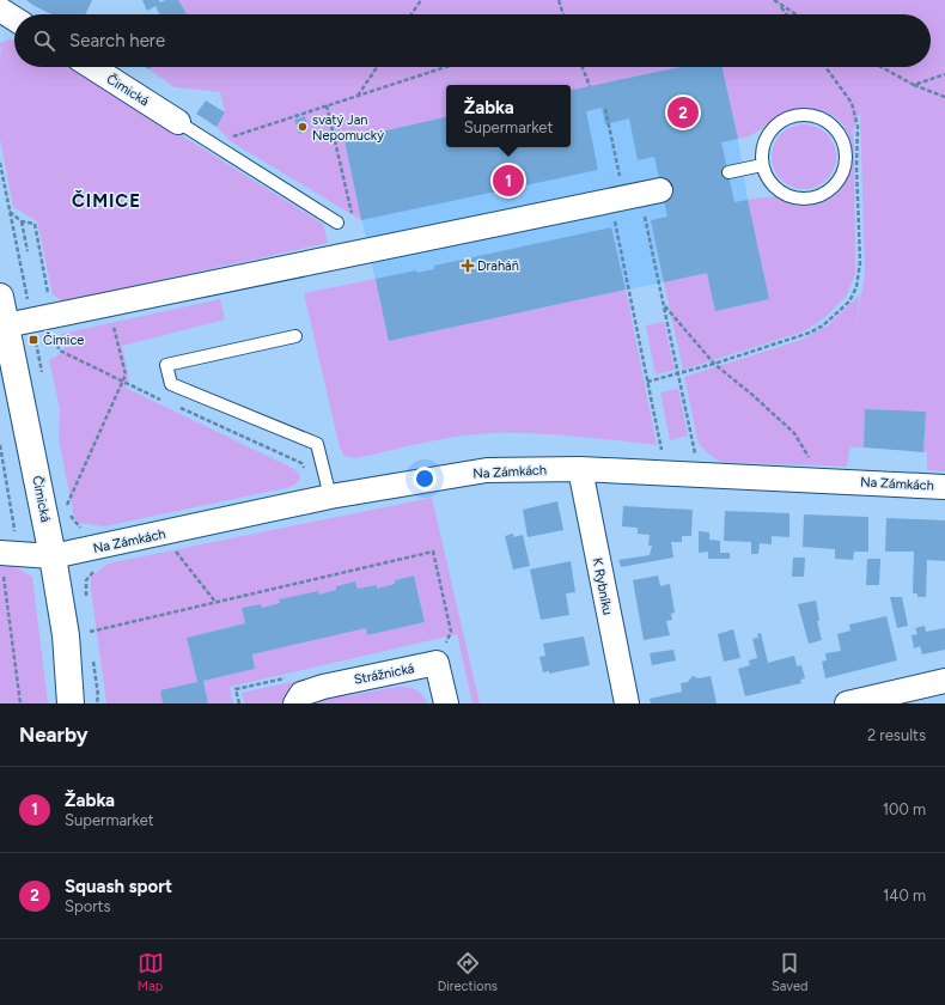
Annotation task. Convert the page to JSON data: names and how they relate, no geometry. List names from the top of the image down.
{
  "streets": {
    "street": [
      "Čimická",
      "Na Zámkách",
      "K Rybníku",
      "Strážnická"
    ]
  },
  "crossings": [
    ["Čimická", "Na Zámkách"],
    ["Na Zámkách", "K Rybníku"]
  ],
  "districts": ["ČIMICE"],
  "places": {
    "other": ["svatý Jan Nepomucký"],
    "health": ["Draháň"],
    "transit": ["Čimice"]
  },
  "page": {
    "search": "Search here",
    "popup": ["Žabka", "Supermarket"],
    "pins": ["2", "1"],
    "heading": ["Nearby", "2 results"],
    "list": [
      {
        "mark": "1",
        "name": "Žabka",
        "note": "Supermarket",
        "value": "100 m"
      },
      {
        "mark": "2",
        "name": "Squash sport",
        "note": "Sports",
        "value": "140 m"
      }
    ],
    "nav": ["Map", "Directions", "Saved"]
  }
}
